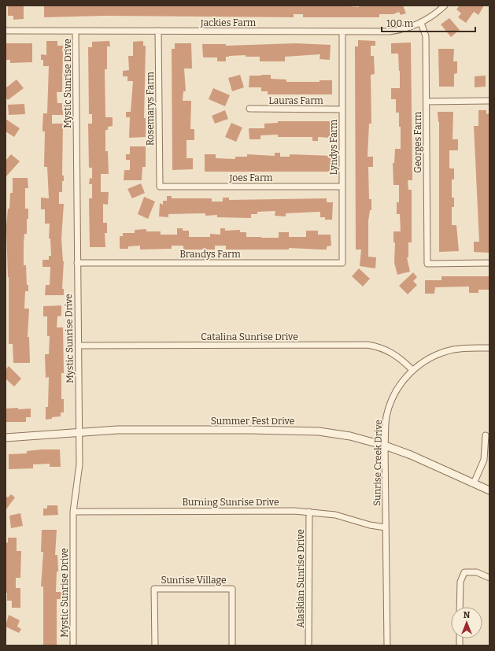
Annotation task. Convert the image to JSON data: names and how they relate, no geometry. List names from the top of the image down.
{
  "streets": {
    "street": [
      "Jackies Farm",
      "Mystic Sunrise Drive",
      "Lauras Farm",
      "Rosemarys Farm",
      "Georges Farm",
      "Lyndys Farm",
      "Joes Farm",
      "Brandys Farm",
      "Catalina Sunrise Drive",
      "Summer Fest Drive",
      "Sunrise Creek Drive",
      "Burning Sunrise Drive",
      "Alaskian Sunrise Drive",
      "Sunrise Village"
    ]
  },
  "crossings": [
    ["Jackies Farm", "Mystic Sunrise Drive"],
    ["Jackies Farm", "Rosemarys Farm"],
    ["Jackies Farm", "Georges Farm"],
    ["Jackies Farm", "Lyndys Farm"],
    ["Mystic Sunrise Drive", "Brandys Farm"],
    ["Mystic Sunrise Drive", "Catalina Sunrise Drive"],
    ["Mystic Sunrise Drive", "Summer Fest Drive"],
    ["Mystic Sunrise Drive", "Burning Sunrise Drive"],
    ["Lauras Farm", "Lyndys Farm"],
    ["Rosemarys Farm", "Joes Farm"],
    ["Lyndys Farm", "Joes Farm"],
    ["Lyndys Farm", "Brandys Farm"],
    ["Catalina Sunrise Drive", "Sunrise Creek Drive"],
    ["Summer Fest Drive", "Sunrise Creek Drive"],
    ["Sunrise Creek Drive", "Burning Sunrise Drive"],
    ["Burning Sunrise Drive", "Alaskian Sunrise Drive"]
  ],
  "scale_bar": "100 m",
  "north": "top"
}
